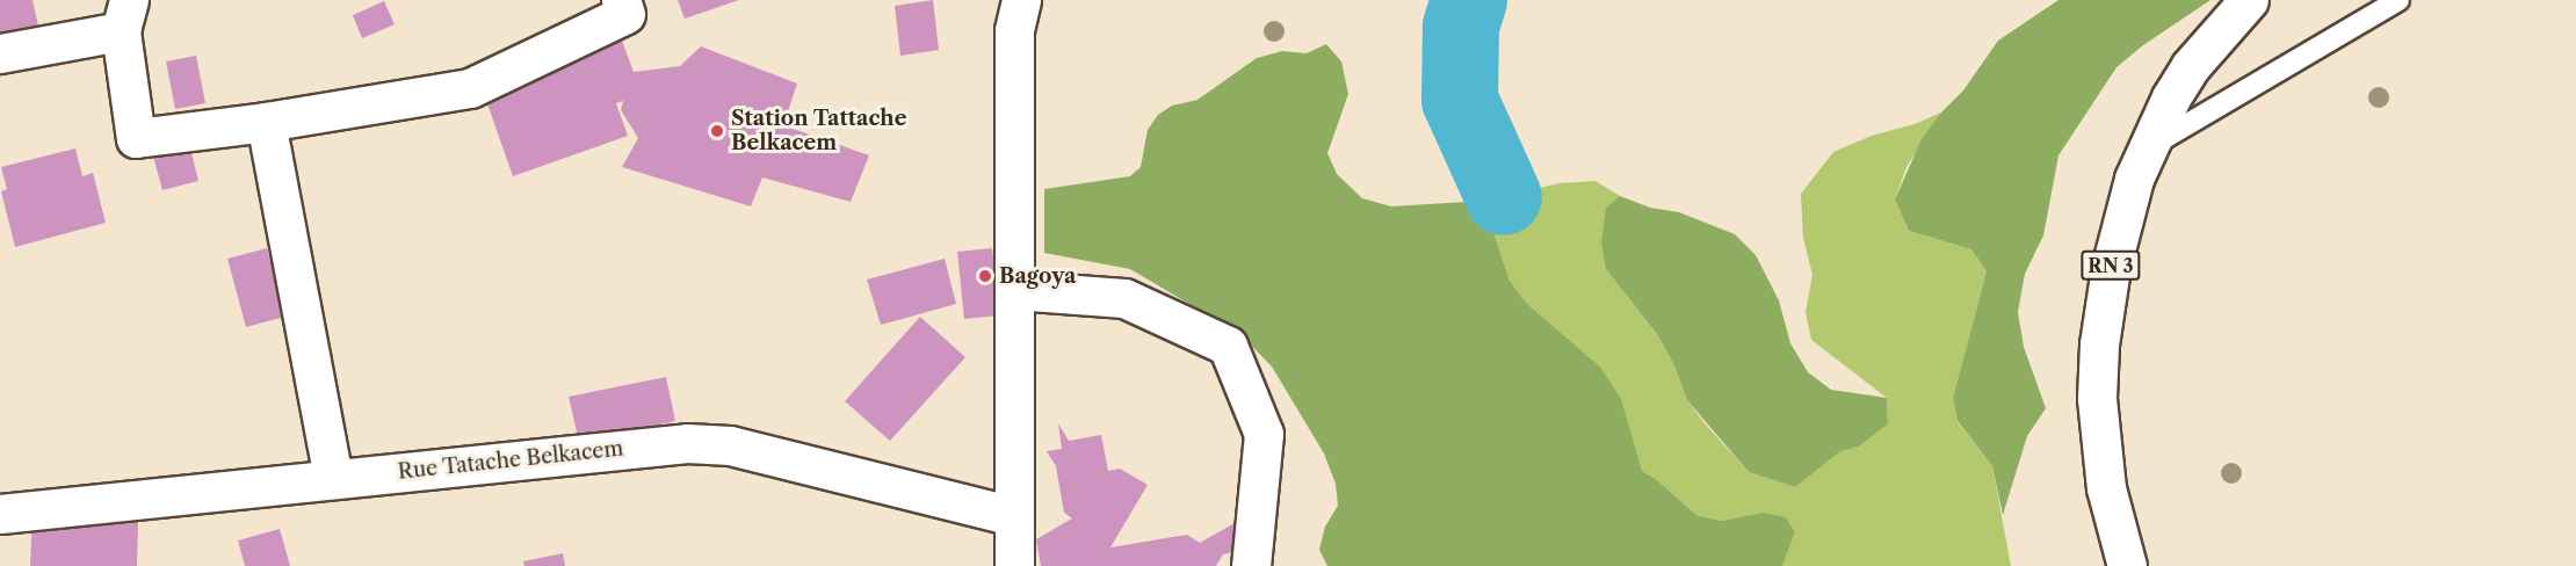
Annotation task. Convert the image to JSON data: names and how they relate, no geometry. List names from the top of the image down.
{
  "streets": {
    "street": ["RN 3", "Rue Tatache Belkacem"]
  },
  "places": ["Station Tattache Belkacem", "Bagoya"]
}
